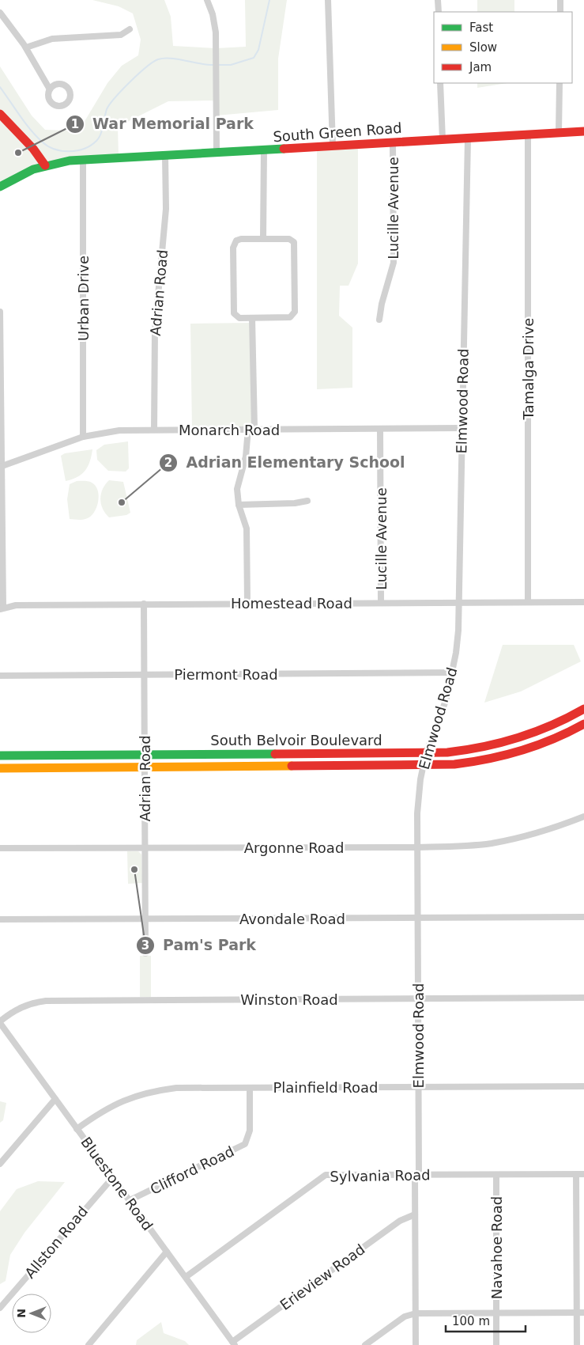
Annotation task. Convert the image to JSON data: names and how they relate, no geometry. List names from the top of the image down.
{
  "streets": {
    "street": [
      "South Green Road",
      "Lucille Avenue",
      "Adrian Road",
      "Urban Drive",
      "Tamalga Drive",
      "Elmwood Road",
      "Monarch Road",
      "Homestead Road",
      "Piermont Road",
      "South Belvoir Boulevard",
      "Argonne Road",
      "Avondale Road",
      "Winston Road",
      "Plainfield Road",
      "Clifford Road",
      "Sylvania Road",
      "Bluestone Road",
      "Allston Road",
      "Navahoe Road",
      "Erieview Road"
    ]
  },
  "crossings": [
    ["South Green Road", "Lucille Avenue"],
    ["South Green Road", "Adrian Road"],
    ["South Green Road", "Urban Drive"],
    ["South Green Road", "Tamalga Drive"],
    ["South Green Road", "Elmwood Road"],
    ["Lucille Avenue", "Monarch Road"],
    ["Lucille Avenue", "Homestead Road"],
    ["Adrian Road", "Monarch Road"],
    ["Adrian Road", "Homestead Road"],
    ["Adrian Road", "Piermont Road"],
    ["Adrian Road", "South Belvoir Boulevard"],
    ["Adrian Road", "Argonne Road"],
    ["Adrian Road", "Avondale Road"],
    ["Urban Drive", "Monarch Road"],
    ["Tamalga Drive", "Homestead Road"],
    ["Elmwood Road", "Monarch Road"],
    ["Elmwood Road", "Homestead Road"],
    ["Elmwood Road", "Piermont Road"],
    ["Elmwood Road", "South Belvoir Boulevard"],
    ["Elmwood Road", "Argonne Road"],
    ["Elmwood Road", "Avondale Road"],
    ["Elmwood Road", "Winston Road"],
    ["Elmwood Road", "Plainfield Road"],
    ["Elmwood Road", "Sylvania Road"],
    ["Elmwood Road", "Erieview Road"],
    ["Winston Road", "Bluestone Road"],
    ["Plainfield Road", "Clifford Road"],
    ["Plainfield Road", "Bluestone Road"],
    ["Clifford Road", "Bluestone Road"],
    ["Sylvania Road", "Bluestone Road"],
    ["Sylvania Road", "Navahoe Road"],
    ["Bluestone Road", "Allston Road"],
    ["Bluestone Road", "Erieview Road"]
  ],
  "places": ["War Memorial Park", "Adrian Elementary School", "Pam's Park"],
  "legend": ["Fast", "Slow", "Jam"],
  "scale_bar": "100 m",
  "north": "left"
}
